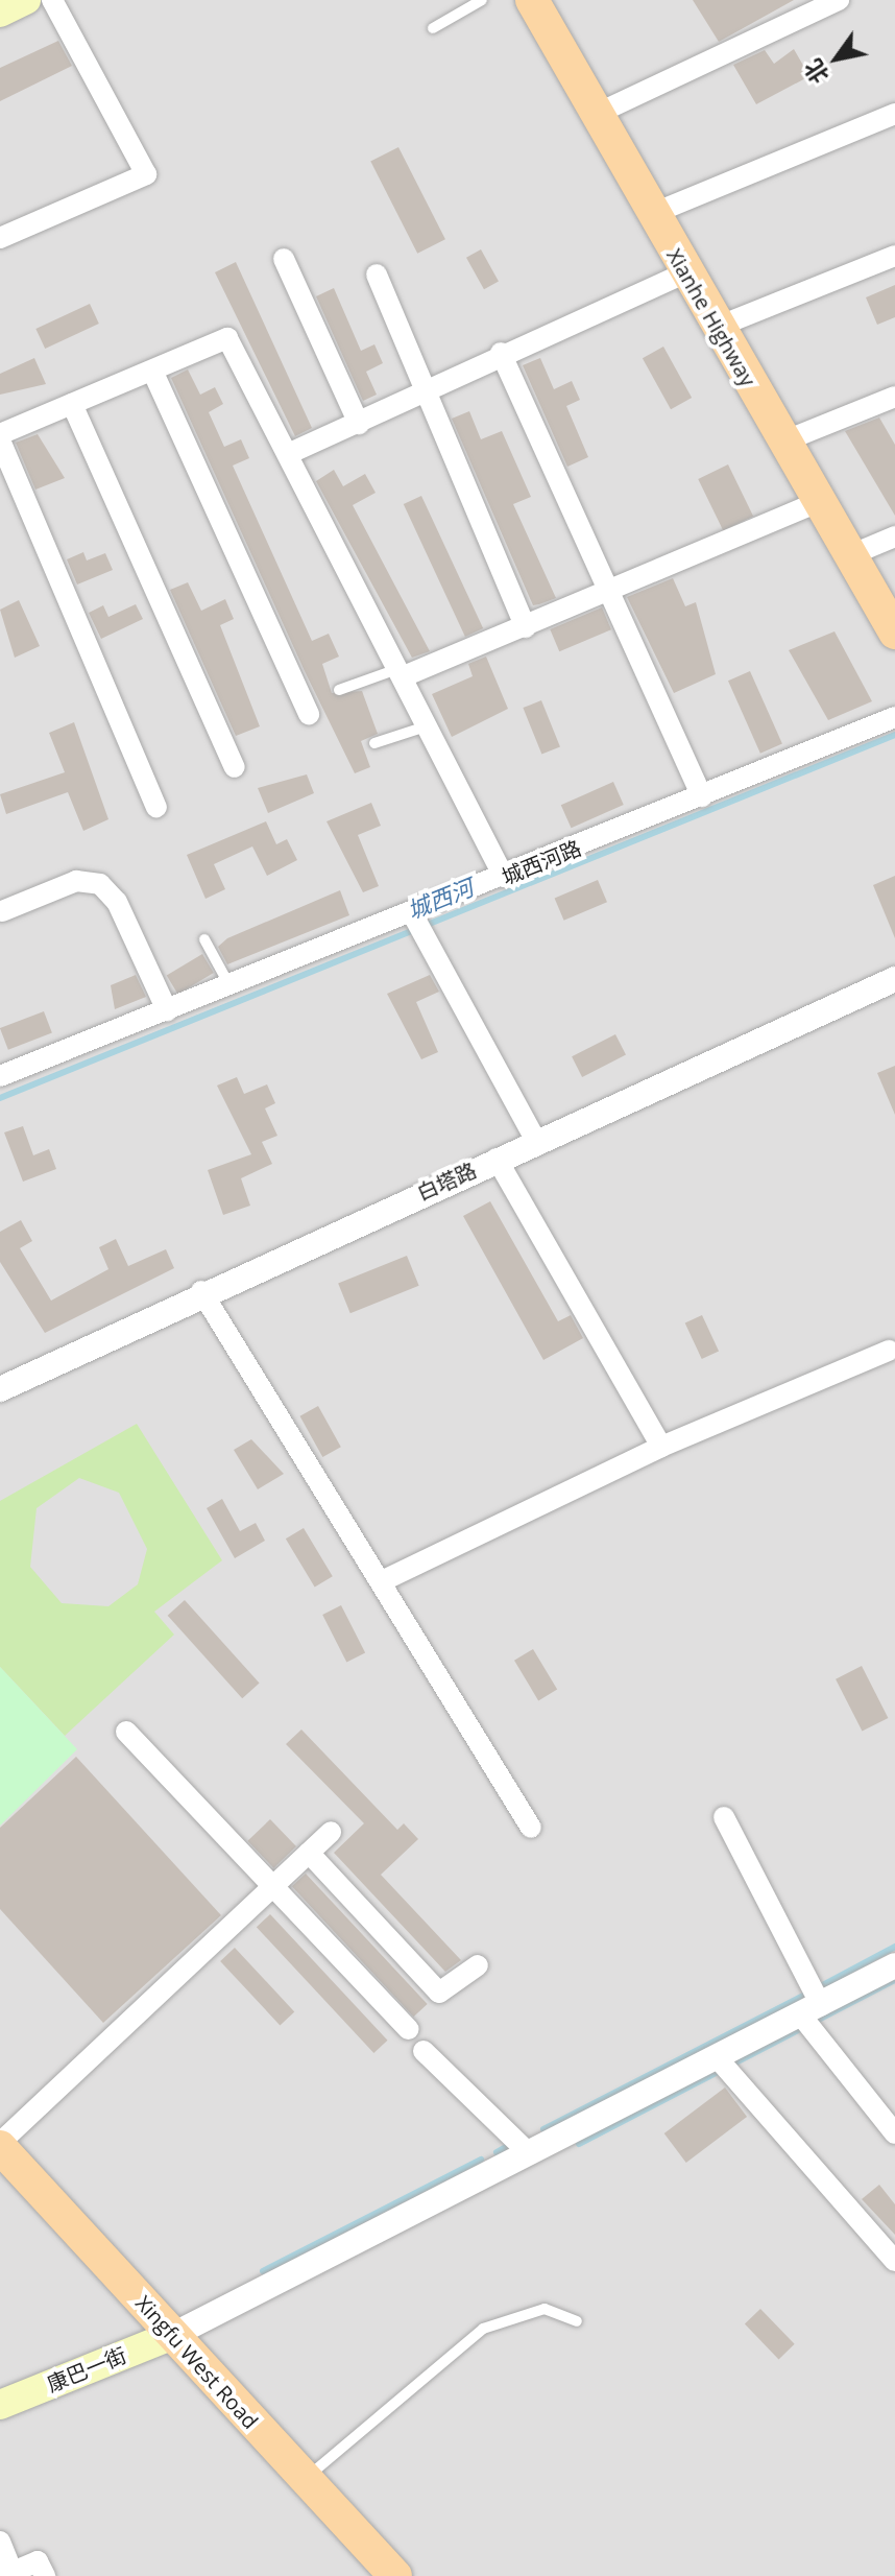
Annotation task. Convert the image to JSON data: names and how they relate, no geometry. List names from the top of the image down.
{
  "streets": {
    "main road": ["Xianhe Highway", "Xingfu West Road", "康巴一街"],
    "street": ["城西河路", "白塔路"]
  },
  "crossings": [
    ["Xingfu West Road", "康巴一街"]
  ],
  "water": ["城西河"],
  "north": "bottom left"
}
